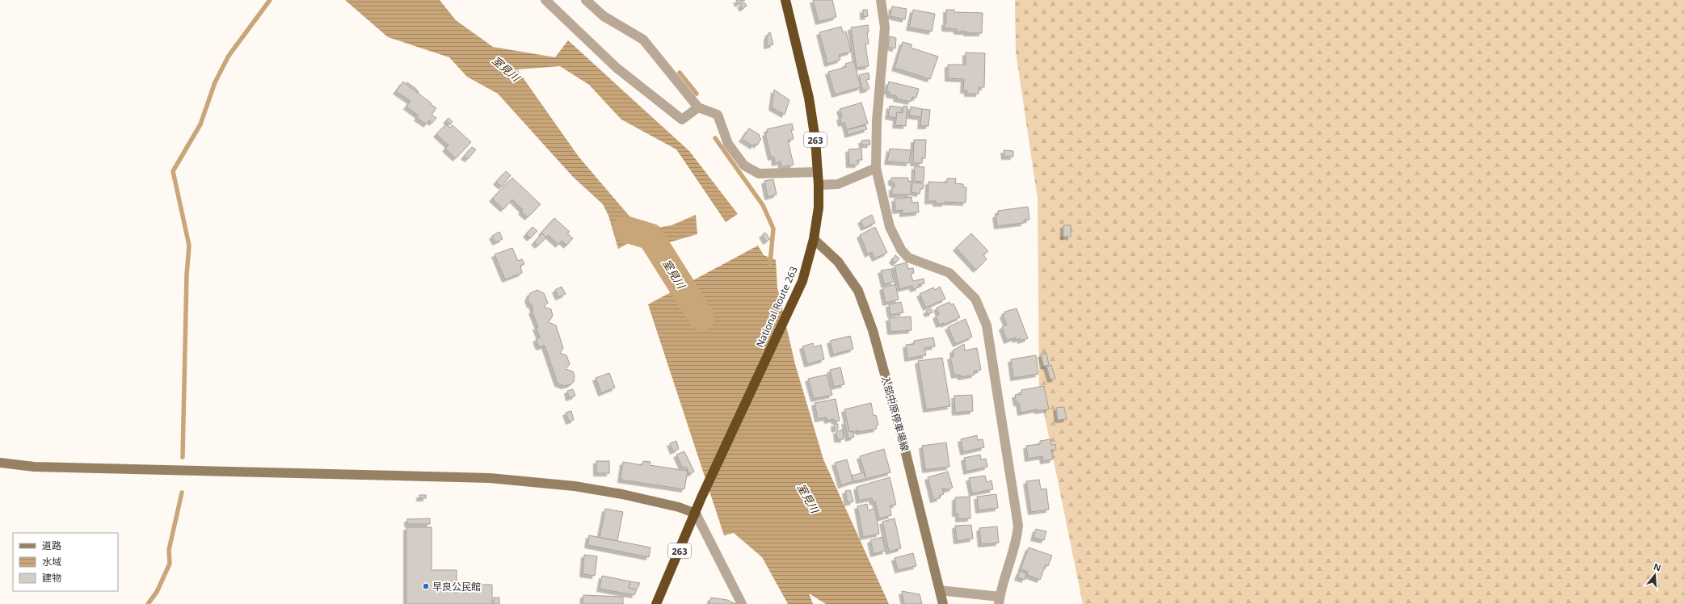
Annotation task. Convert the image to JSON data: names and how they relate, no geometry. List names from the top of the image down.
{
  "streets": {
    "highway": ["263", "National Route 263"],
    "street": ["入部中原停車場線"]
  },
  "crossings": [
    ["National Route 263", "入部中原停車場線"]
  ],
  "water": ["室見川"],
  "places": ["早良公民館"],
  "legend": ["道路", "水域", "建物"],
  "north": "top"
}
